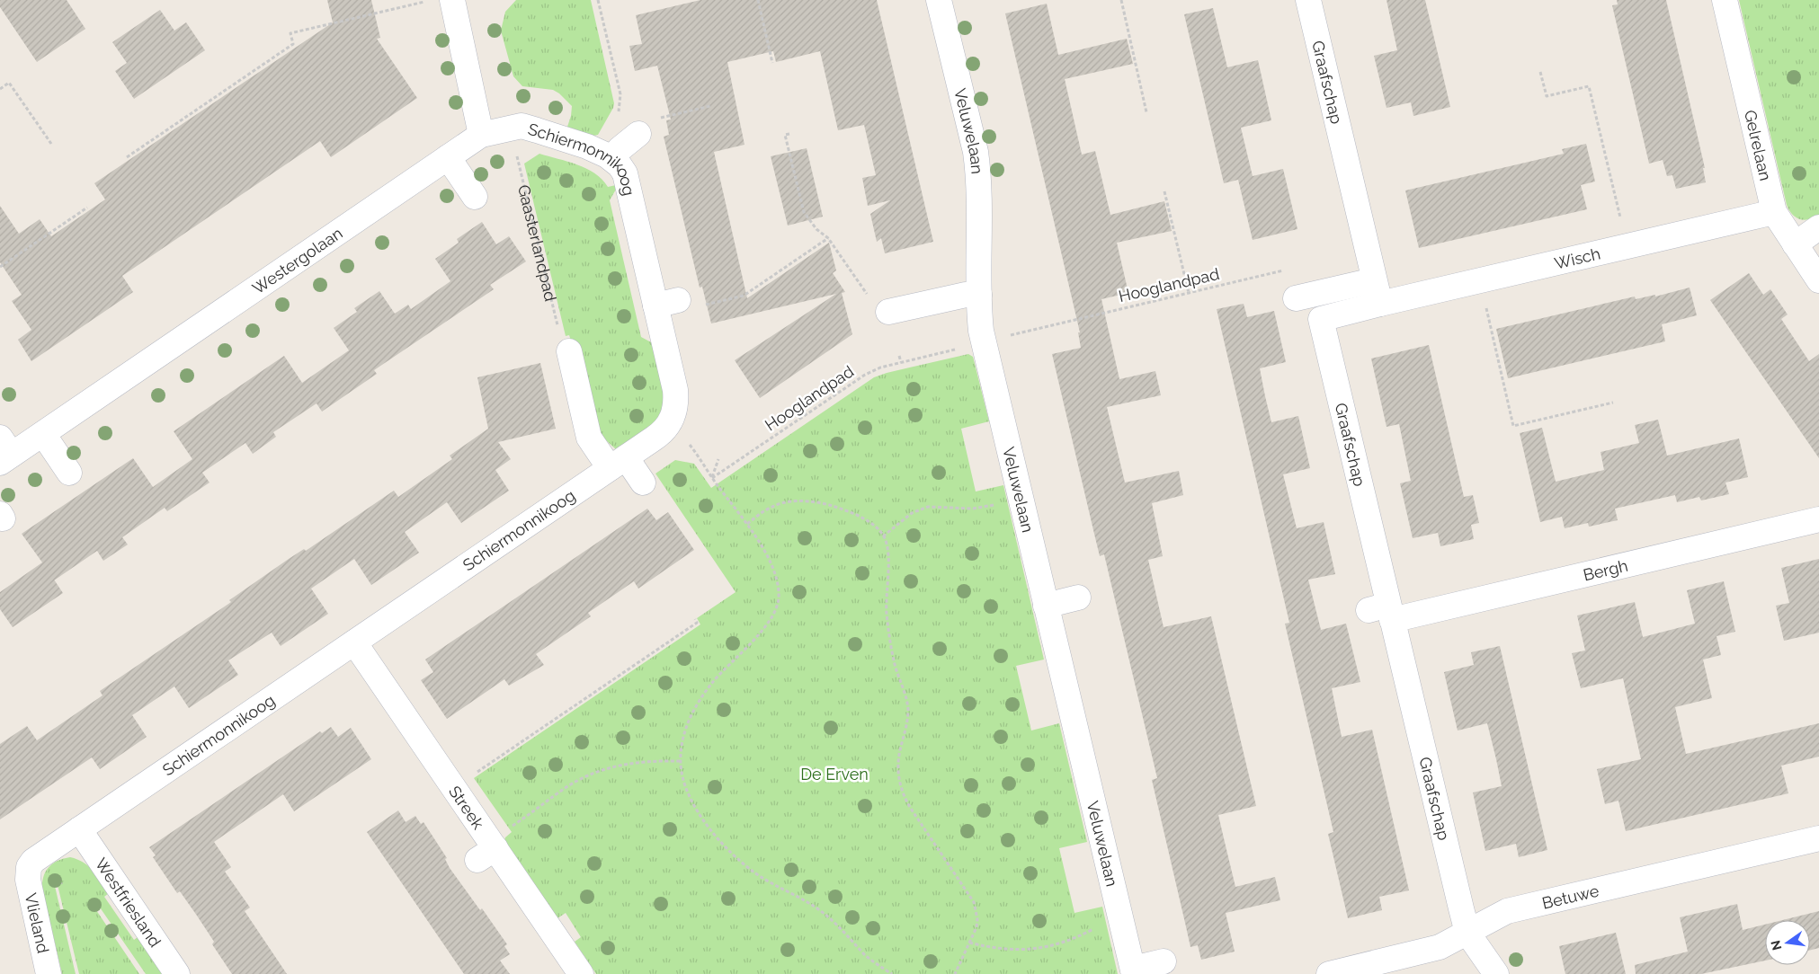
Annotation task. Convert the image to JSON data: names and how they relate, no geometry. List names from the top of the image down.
{
  "streets": {
    "street": [
      "Graafschap",
      "Veluwelaan",
      "Gelrelaan",
      "Schiermonnikoog",
      "Wisch",
      "Westergolaan",
      "Bergh",
      "Streek",
      "Betuwe",
      "Westfriesland",
      "Vlieland"
    ],
    "path": ["Gaasterlandpad", "Hooglandpad"]
  },
  "crossings": [
    ["Graafschap", "Wisch"],
    ["Graafschap", "Bergh"],
    ["Graafschap", "Betuwe"],
    ["Gelrelaan", "Wisch"],
    ["Schiermonnikoog", "Westergolaan"],
    ["Schiermonnikoog", "Streek"],
    ["Schiermonnikoog", "Westfriesland"],
    ["Schiermonnikoog", "Vlieland"]
  ],
  "parks": ["De Erven"],
  "north": "left"
}
